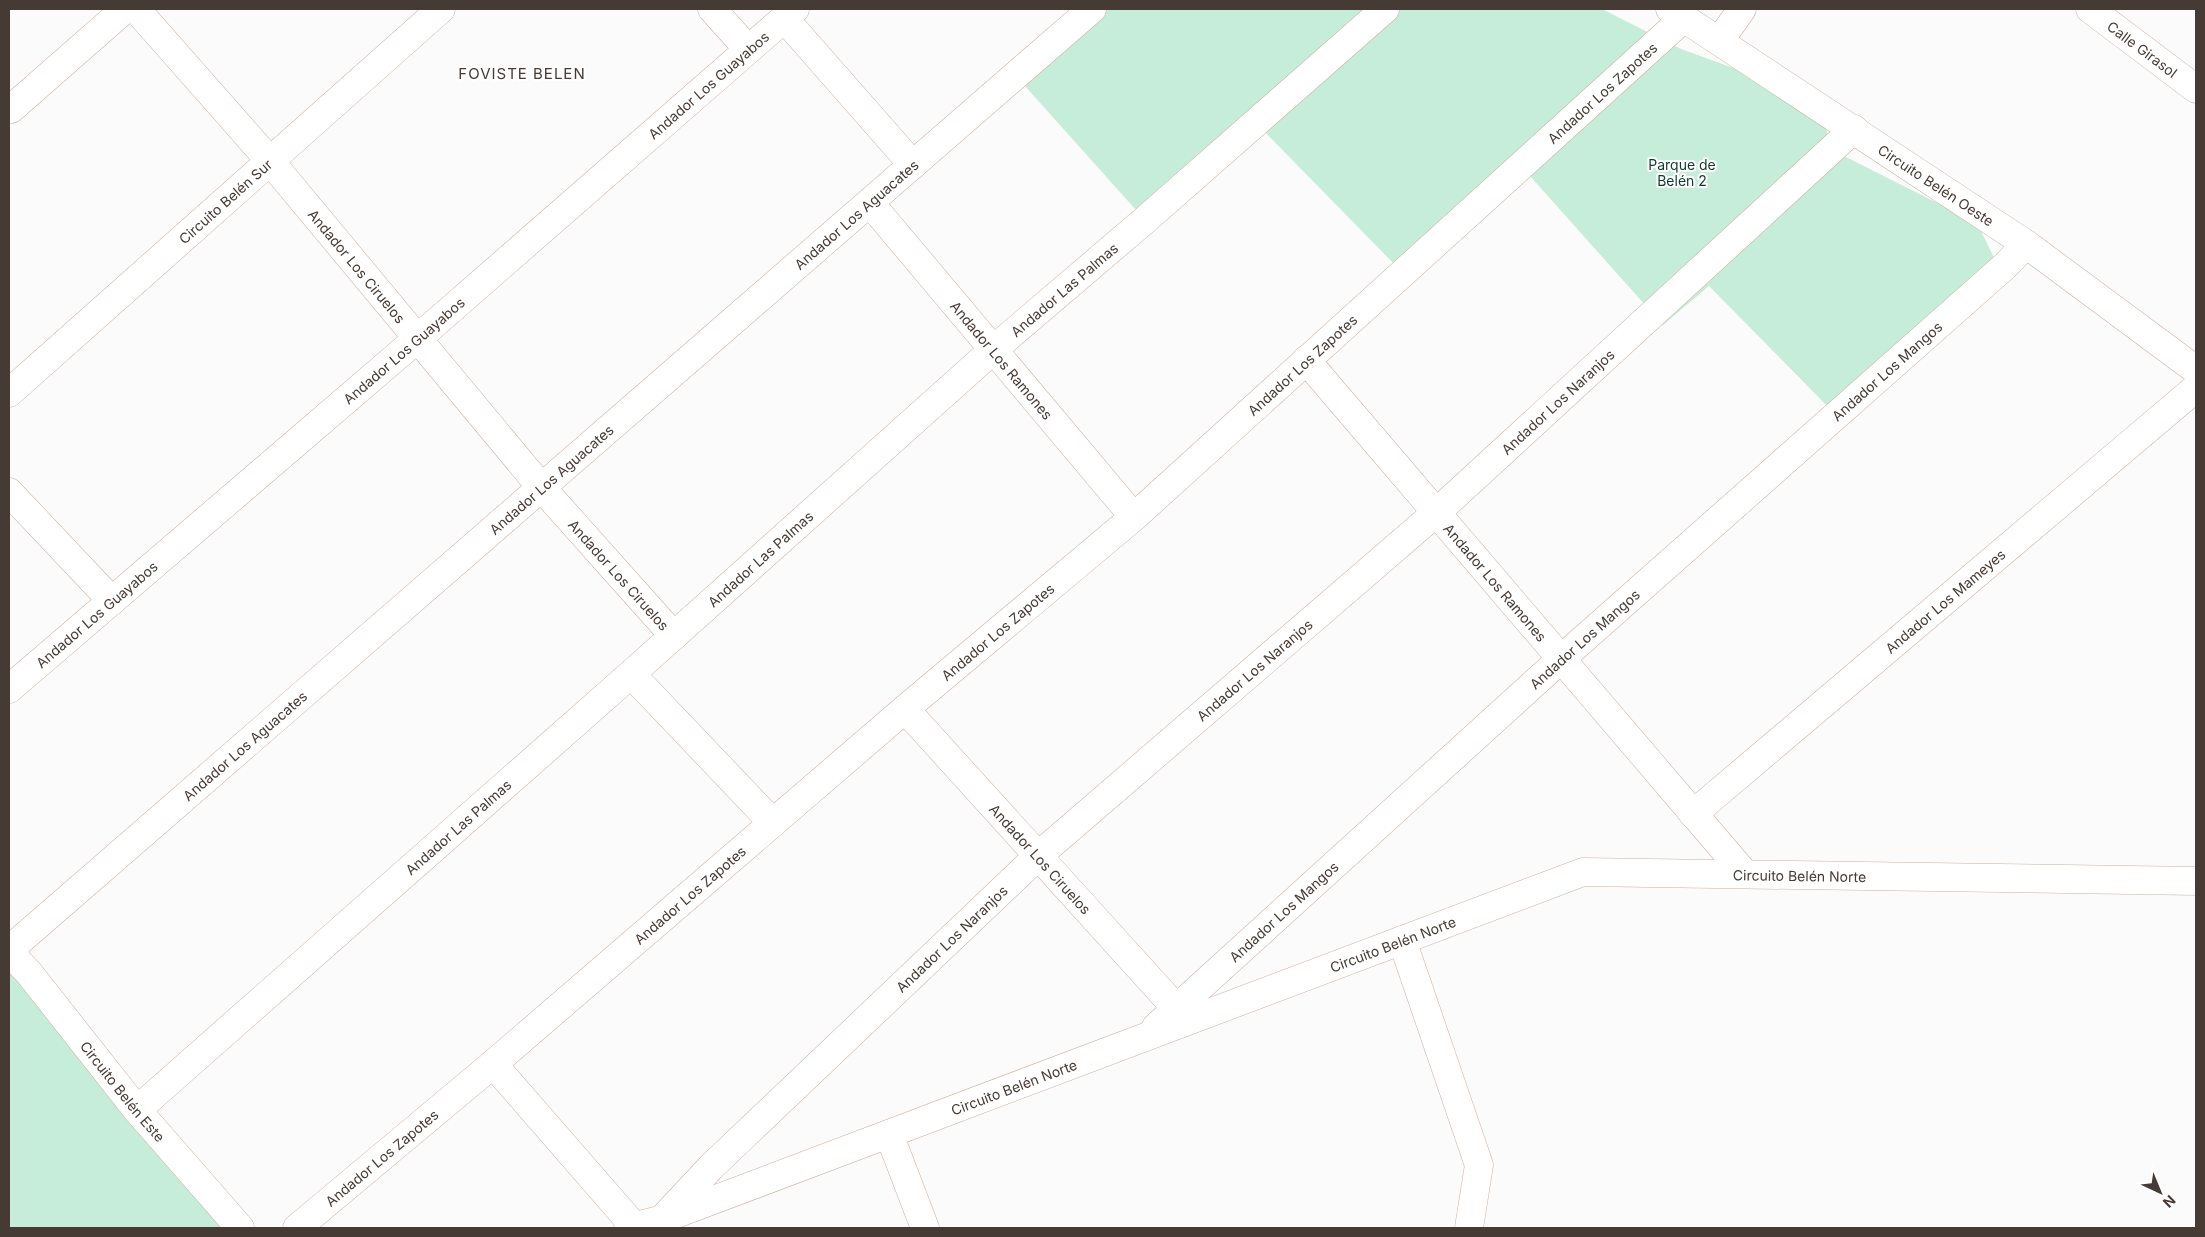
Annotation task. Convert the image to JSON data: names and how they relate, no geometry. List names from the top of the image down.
{
  "streets": {
    "street": [
      "Calle Girasol",
      "Andador Los Guayabos",
      "Andador Los Zapotes",
      "Circuito Belén Oeste",
      "Circuito Belén Sur",
      "Andador Los Aguacates",
      "Andador Los Ciruelos",
      "Andador Las Palmas",
      "Andador Los Ramones",
      "Andador Los Mangos",
      "Andador Los Naranjos",
      "Andador Los Mameyes",
      "Circuito Belén Norte",
      "Circuito Belén Este"
    ]
  },
  "crossings": [
    ["Andador Los Guayabos", "Andador Los Ciruelos"],
    ["Andador Los Zapotes", "Circuito Belén Oeste"],
    ["Andador Los Zapotes", "Andador Los Ciruelos"],
    ["Andador Los Zapotes", "Andador Los Ramones"],
    ["Circuito Belén Oeste", "Andador Los Mangos"],
    ["Circuito Belén Oeste", "Andador Los Naranjos"],
    ["Circuito Belén Sur", "Andador Los Ciruelos"],
    ["Andador Los Aguacates", "Andador Los Ciruelos"],
    ["Andador Los Aguacates", "Andador Los Ramones"],
    ["Andador Los Aguacates", "Circuito Belén Este"],
    ["Andador Los Ciruelos", "Andador Las Palmas"],
    ["Andador Los Ciruelos", "Andador Los Mangos"],
    ["Andador Los Ciruelos", "Andador Los Naranjos"],
    ["Andador Las Palmas", "Andador Los Ramones"],
    ["Andador Las Palmas", "Circuito Belén Este"],
    ["Andador Los Ramones", "Andador Los Mangos"],
    ["Andador Los Ramones", "Andador Los Naranjos"],
    ["Andador Los Ramones", "Andador Los Mameyes"],
    ["Andador Los Ramones", "Circuito Belén Norte"],
    ["Andador Los Mangos", "Circuito Belén Norte"],
    ["Andador Los Naranjos", "Circuito Belén Norte"]
  ],
  "districts": ["FOVISTE BELEN"],
  "parks": ["Parque de Belén 2"],
  "north": "bottom right"
}
